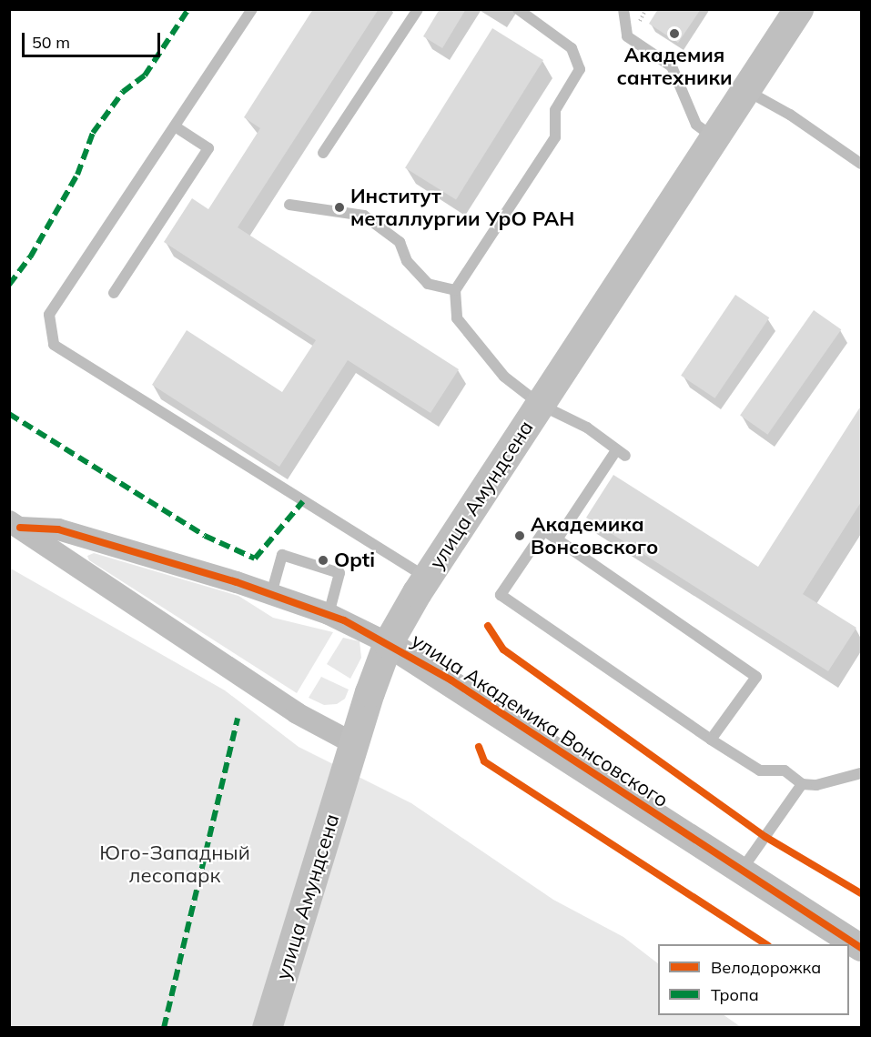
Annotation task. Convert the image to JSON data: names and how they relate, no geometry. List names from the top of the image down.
{
  "streets": {
    "main road": ["улица Амундсена"],
    "street": ["улица Академика Вонсовского"]
  },
  "crossings": [
    ["улица Амундсена", "улица Академика Вонсовского"]
  ],
  "parks": ["Юго-Западный лесопарк"],
  "places": [
    "Академия сантехники",
    "Институт металлургии УрО РАН",
    "Академика Вонсовского",
    "Opti"
  ],
  "legend": ["Велодорожка", "Тропа"],
  "scale_bar": "50 m"
}
